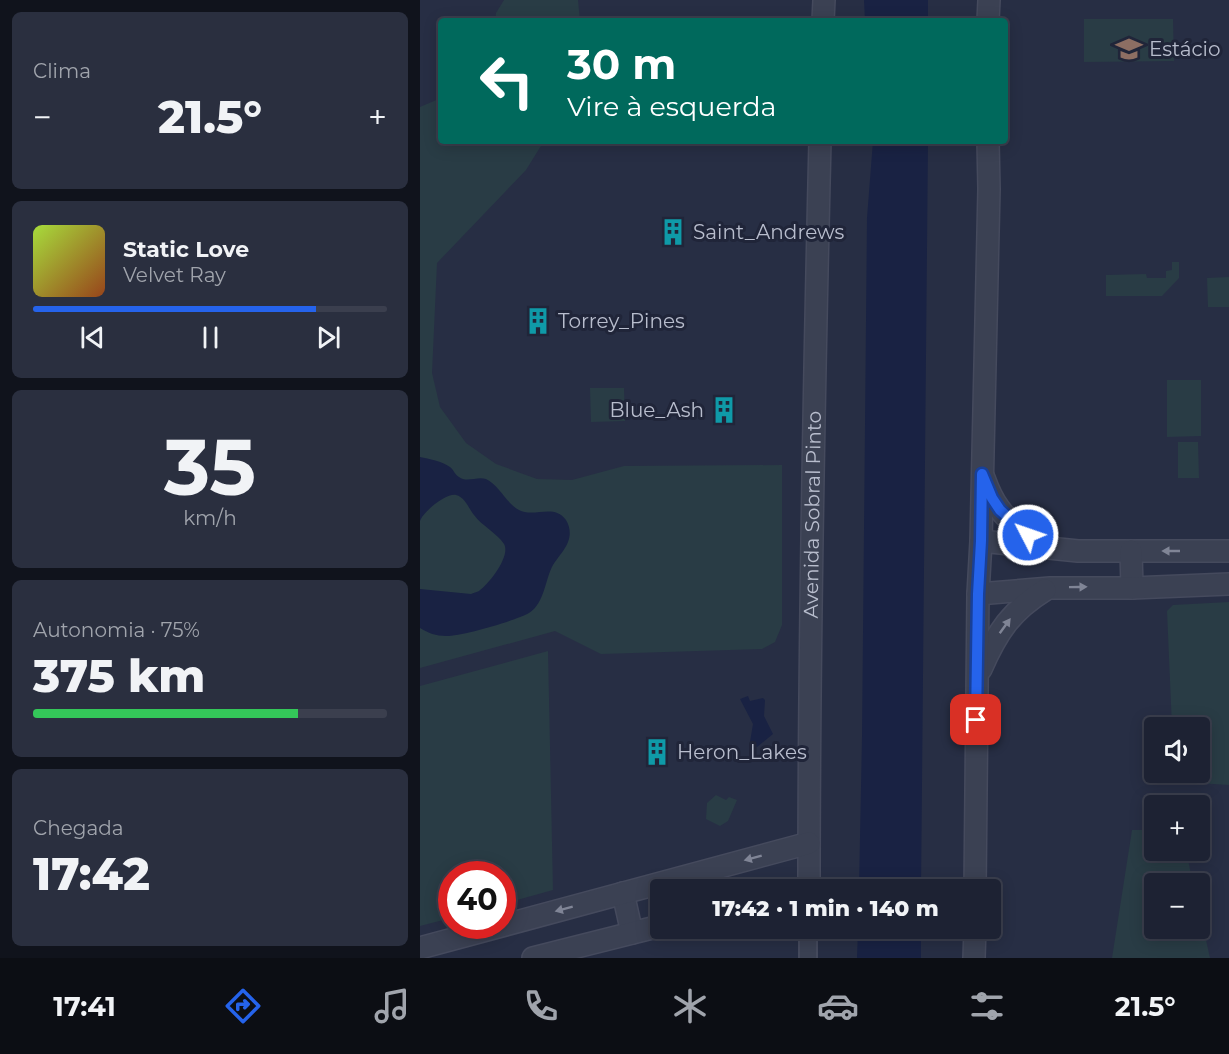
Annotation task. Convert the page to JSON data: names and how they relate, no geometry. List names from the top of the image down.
{
  "streets": {
    "street": ["Avenida Sobral Pinto"]
  },
  "places": {
    "school or university": ["Estácio"],
    "building": [
      "Saint_Andrews",
      "Torrey_Pines",
      "Blue_Ash",
      "Heron_Lakes"
    ]
  },
  "page": {
    "tile": [
      "Clima",
      ["35", "km/h"],
      ["Autonomia · 75%", "375 km"],
      ["Chegada", "17:42"]
    ],
    "turn": ["30 m", "Vire à esquerda"],
    "heat": ["−", "21.5°", "+"],
    "song": ["Static Love", "Velvet Ray"],
    "map_buttons": ["+", "−"],
    "limit": "40",
    "trip": "17:42 · 1 min · 140 m",
    "tabs": ["17:41", "21.5°"]
  }
}
